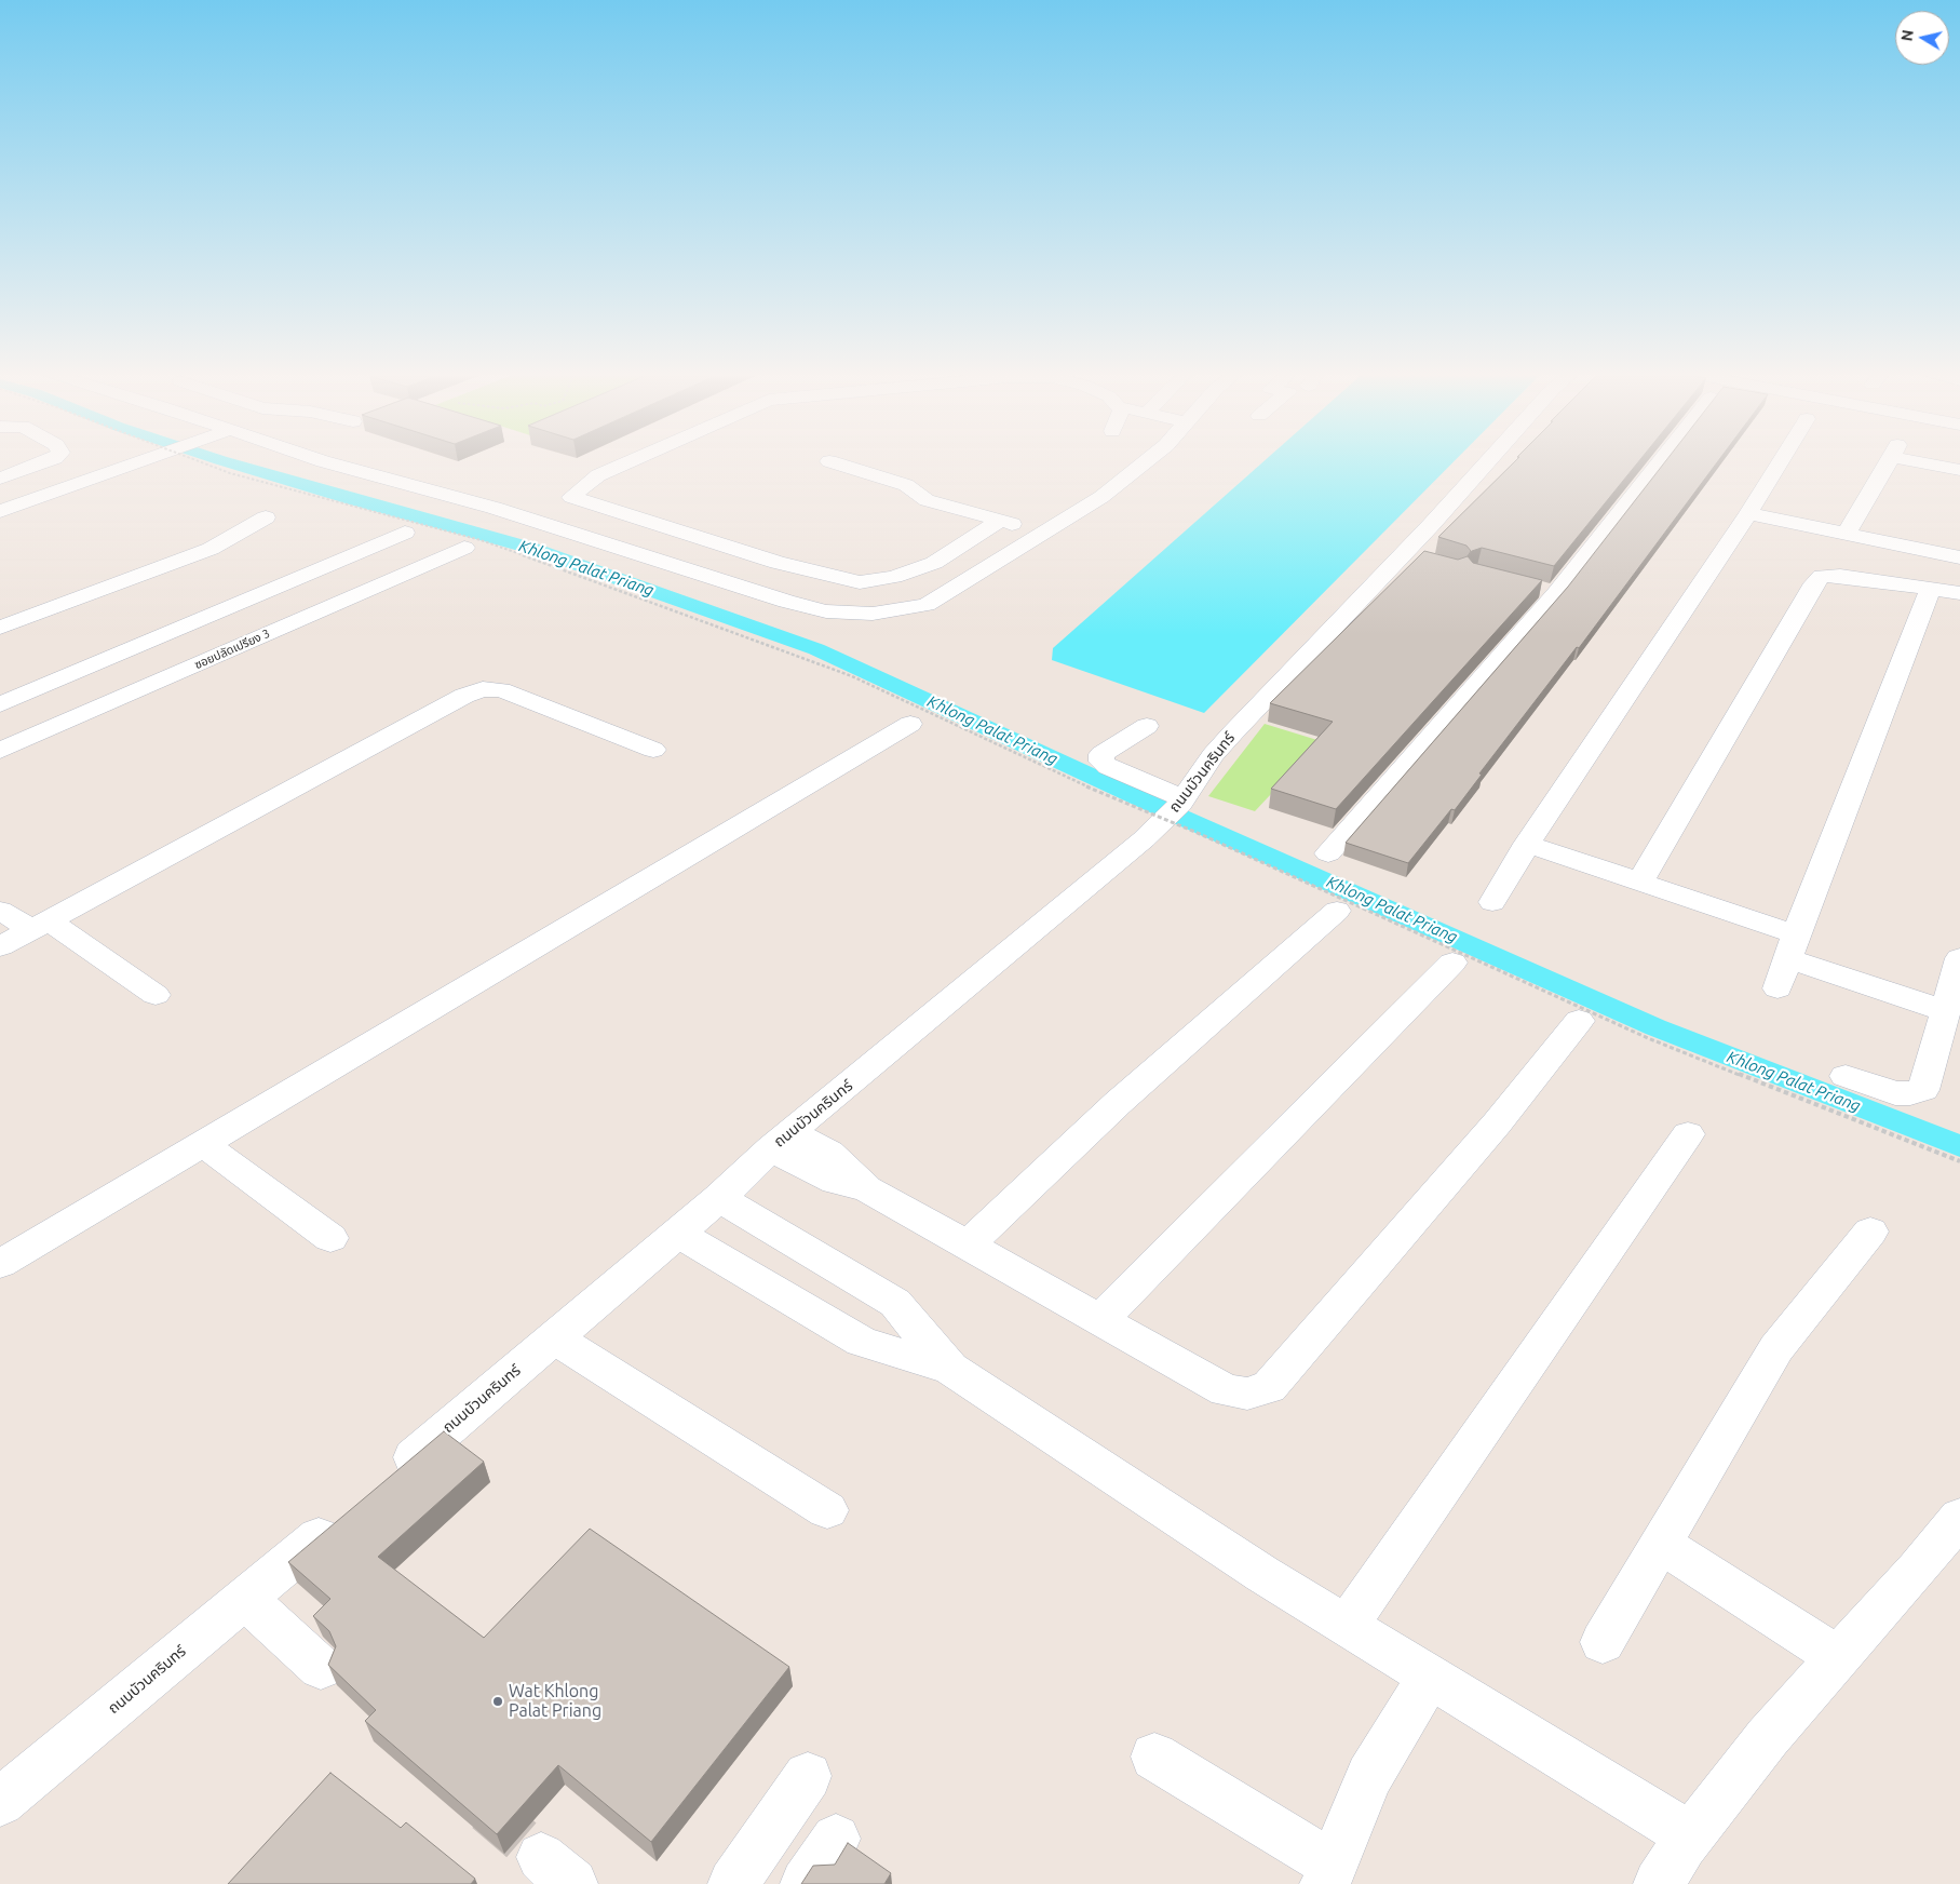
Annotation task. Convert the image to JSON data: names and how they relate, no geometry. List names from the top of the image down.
{
  "streets": {
    "street": ["ซอยปลัดเปรียง 3", "ถนนบัวนครินทร์"]
  },
  "water": ["Khlong Palat Priang"],
  "places": ["Wat Khlong Palat Priang"],
  "north": "left"
}
